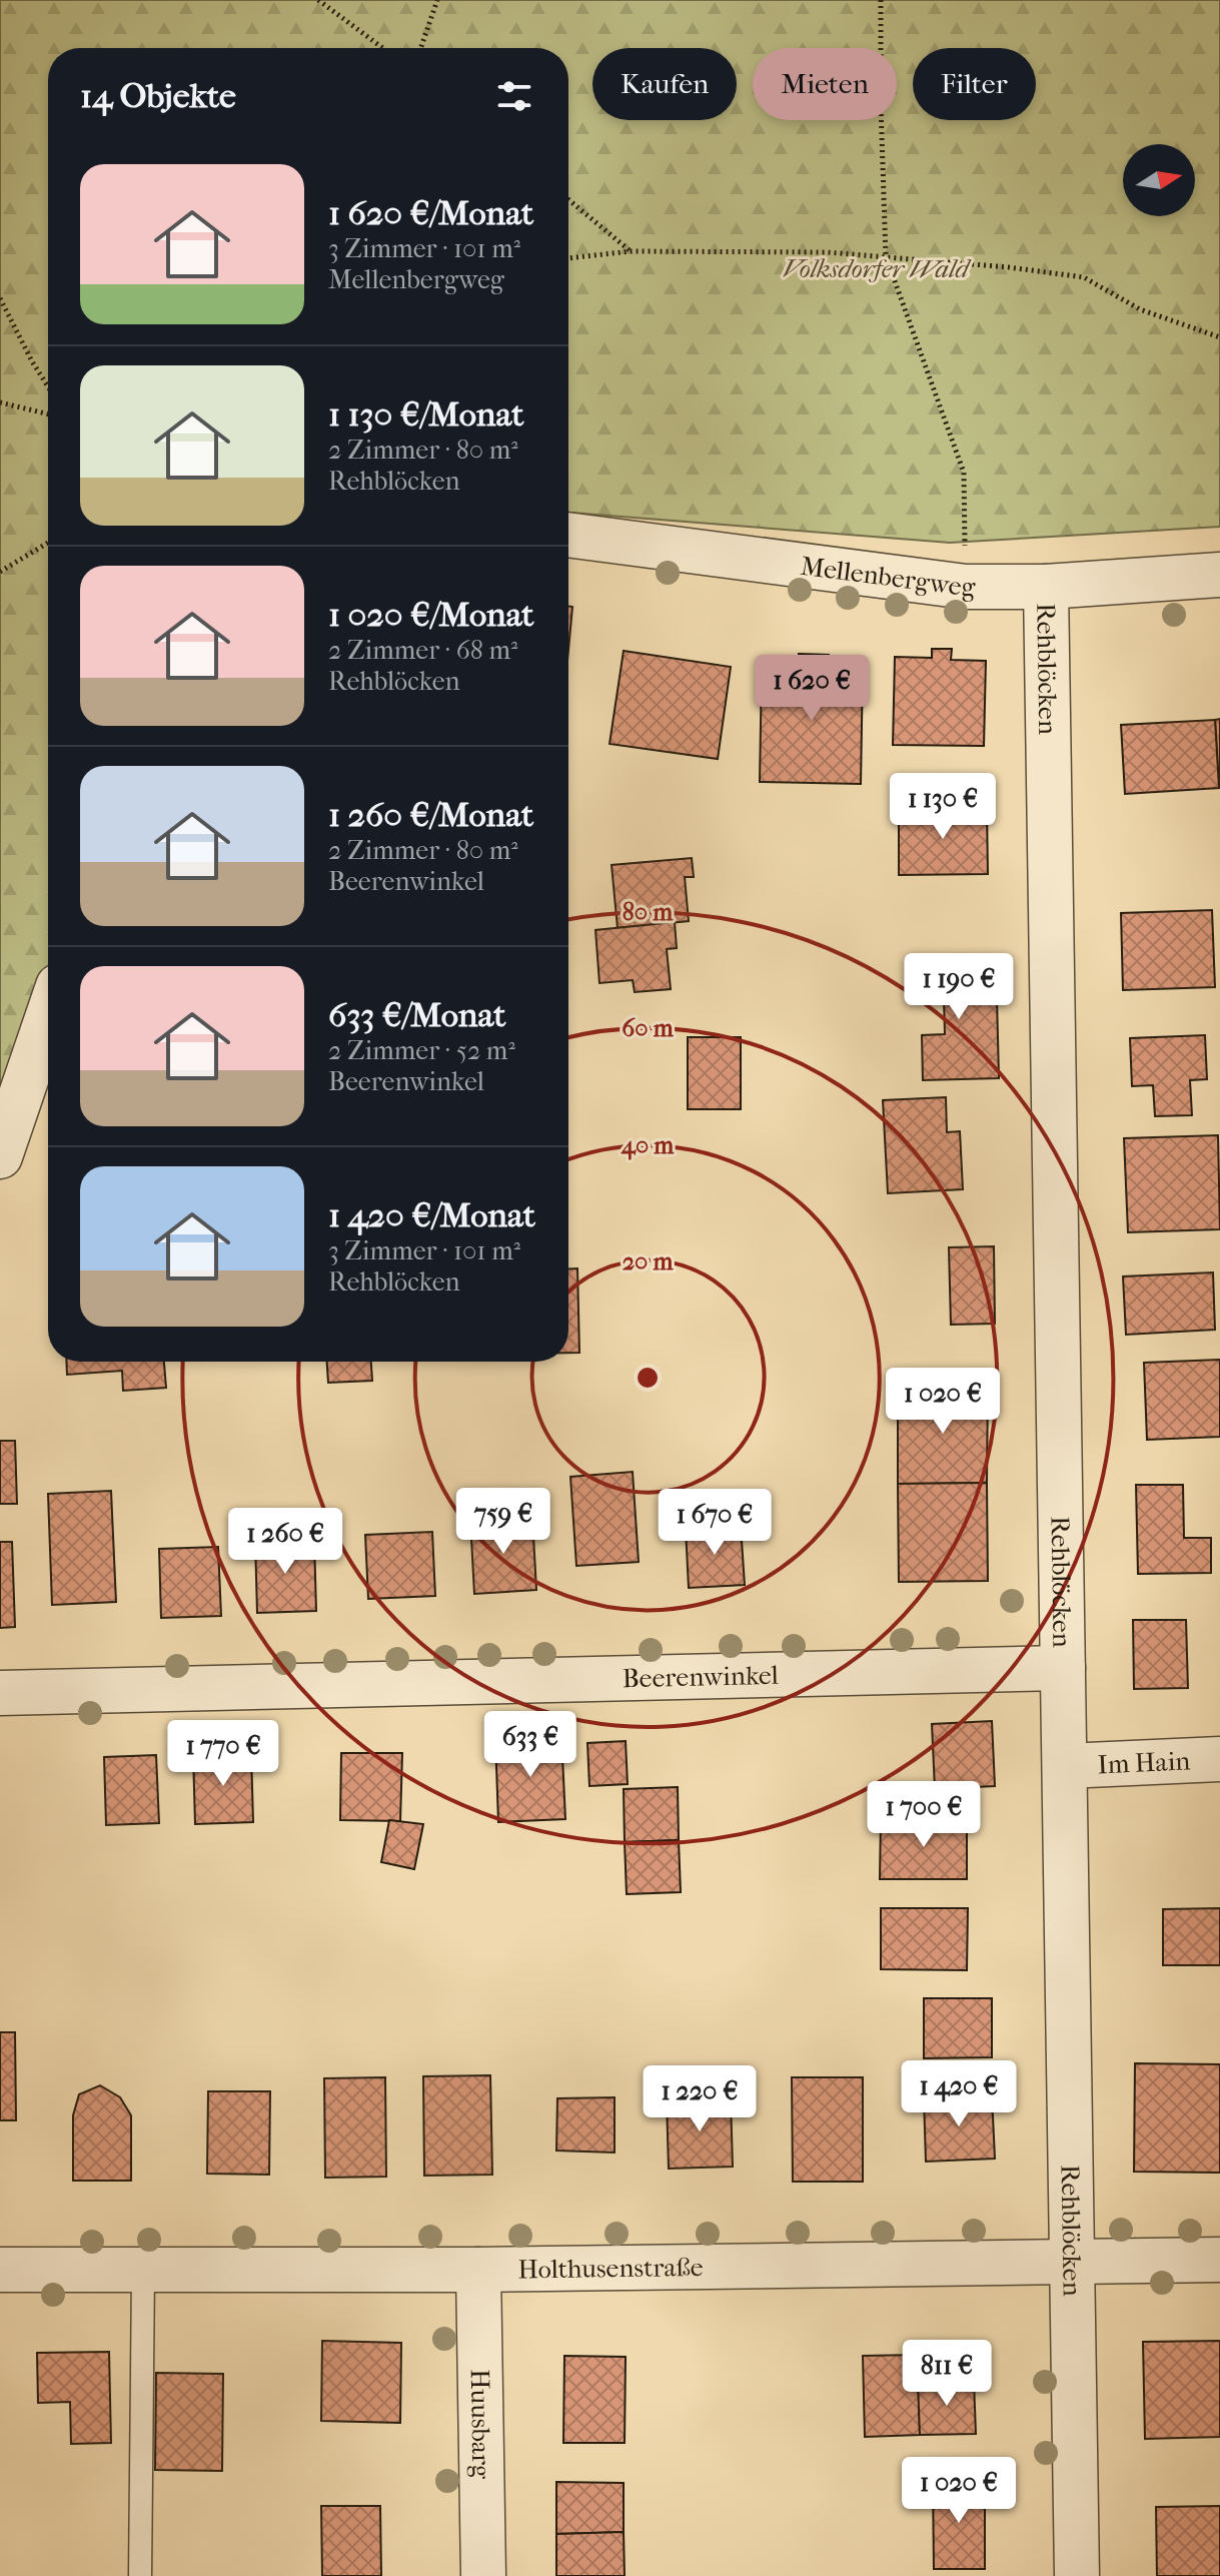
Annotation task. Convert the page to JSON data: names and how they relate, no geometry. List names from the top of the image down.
{
  "streets": {
    "street": [
      "Mellenbergweg",
      "Rehblöcken",
      "Beerenwinkel",
      "Im Hain",
      "Holthusenstraße",
      "Huusbarg"
    ]
  },
  "crossings": [
    ["Mellenbergweg", "Rehblöcken"],
    ["Rehblöcken", "Beerenwinkel"],
    ["Rehblöcken", "Im Hain"],
    ["Rehblöcken", "Holthusenstraße"],
    ["Holthusenstraße", "Huusbarg"]
  ],
  "parks": ["Volksdorfer Wald"],
  "north": "right",
  "page": {
    "chip": ["Kaufen", "Mieten", "Filter"],
    "heading": "14 Objekte",
    "list": [
      {
        "name": "1 620 €/Monat",
        "note": "3 Zimmer · 101 m² · Mellenbergweg"
      },
      {
        "name": "1 130 €/Monat",
        "note": "2 Zimmer · 80 m² · Rehblöcken"
      },
      {
        "name": "1 020 €/Monat",
        "note": "2 Zimmer · 68 m² · Rehblöcken"
      },
      {
        "name": "1 260 €/Monat",
        "note": "2 Zimmer · 80 m² · Beerenwinkel"
      },
      {
        "name": "633 €/Monat",
        "note": "2 Zimmer · 52 m² · Beerenwinkel"
      },
      {
        "name": "1 420 €/Monat",
        "note": "3 Zimmer · 101 m² · Rehblöcken"
      }
    ],
    "price": [
      "1 620 €",
      "1 130 €",
      "1 190 €",
      "1 020 €",
      "759 €",
      "1 670 €",
      "1 260 €",
      "633 €",
      "1 770 €",
      "1 700 €",
      "1 420 €",
      "1 220 €",
      "811 €",
      "1 020 €"
    ]
  },
  "rings": [
    "80 m",
    "60 m",
    "40 m",
    "20 m"
  ]
}
